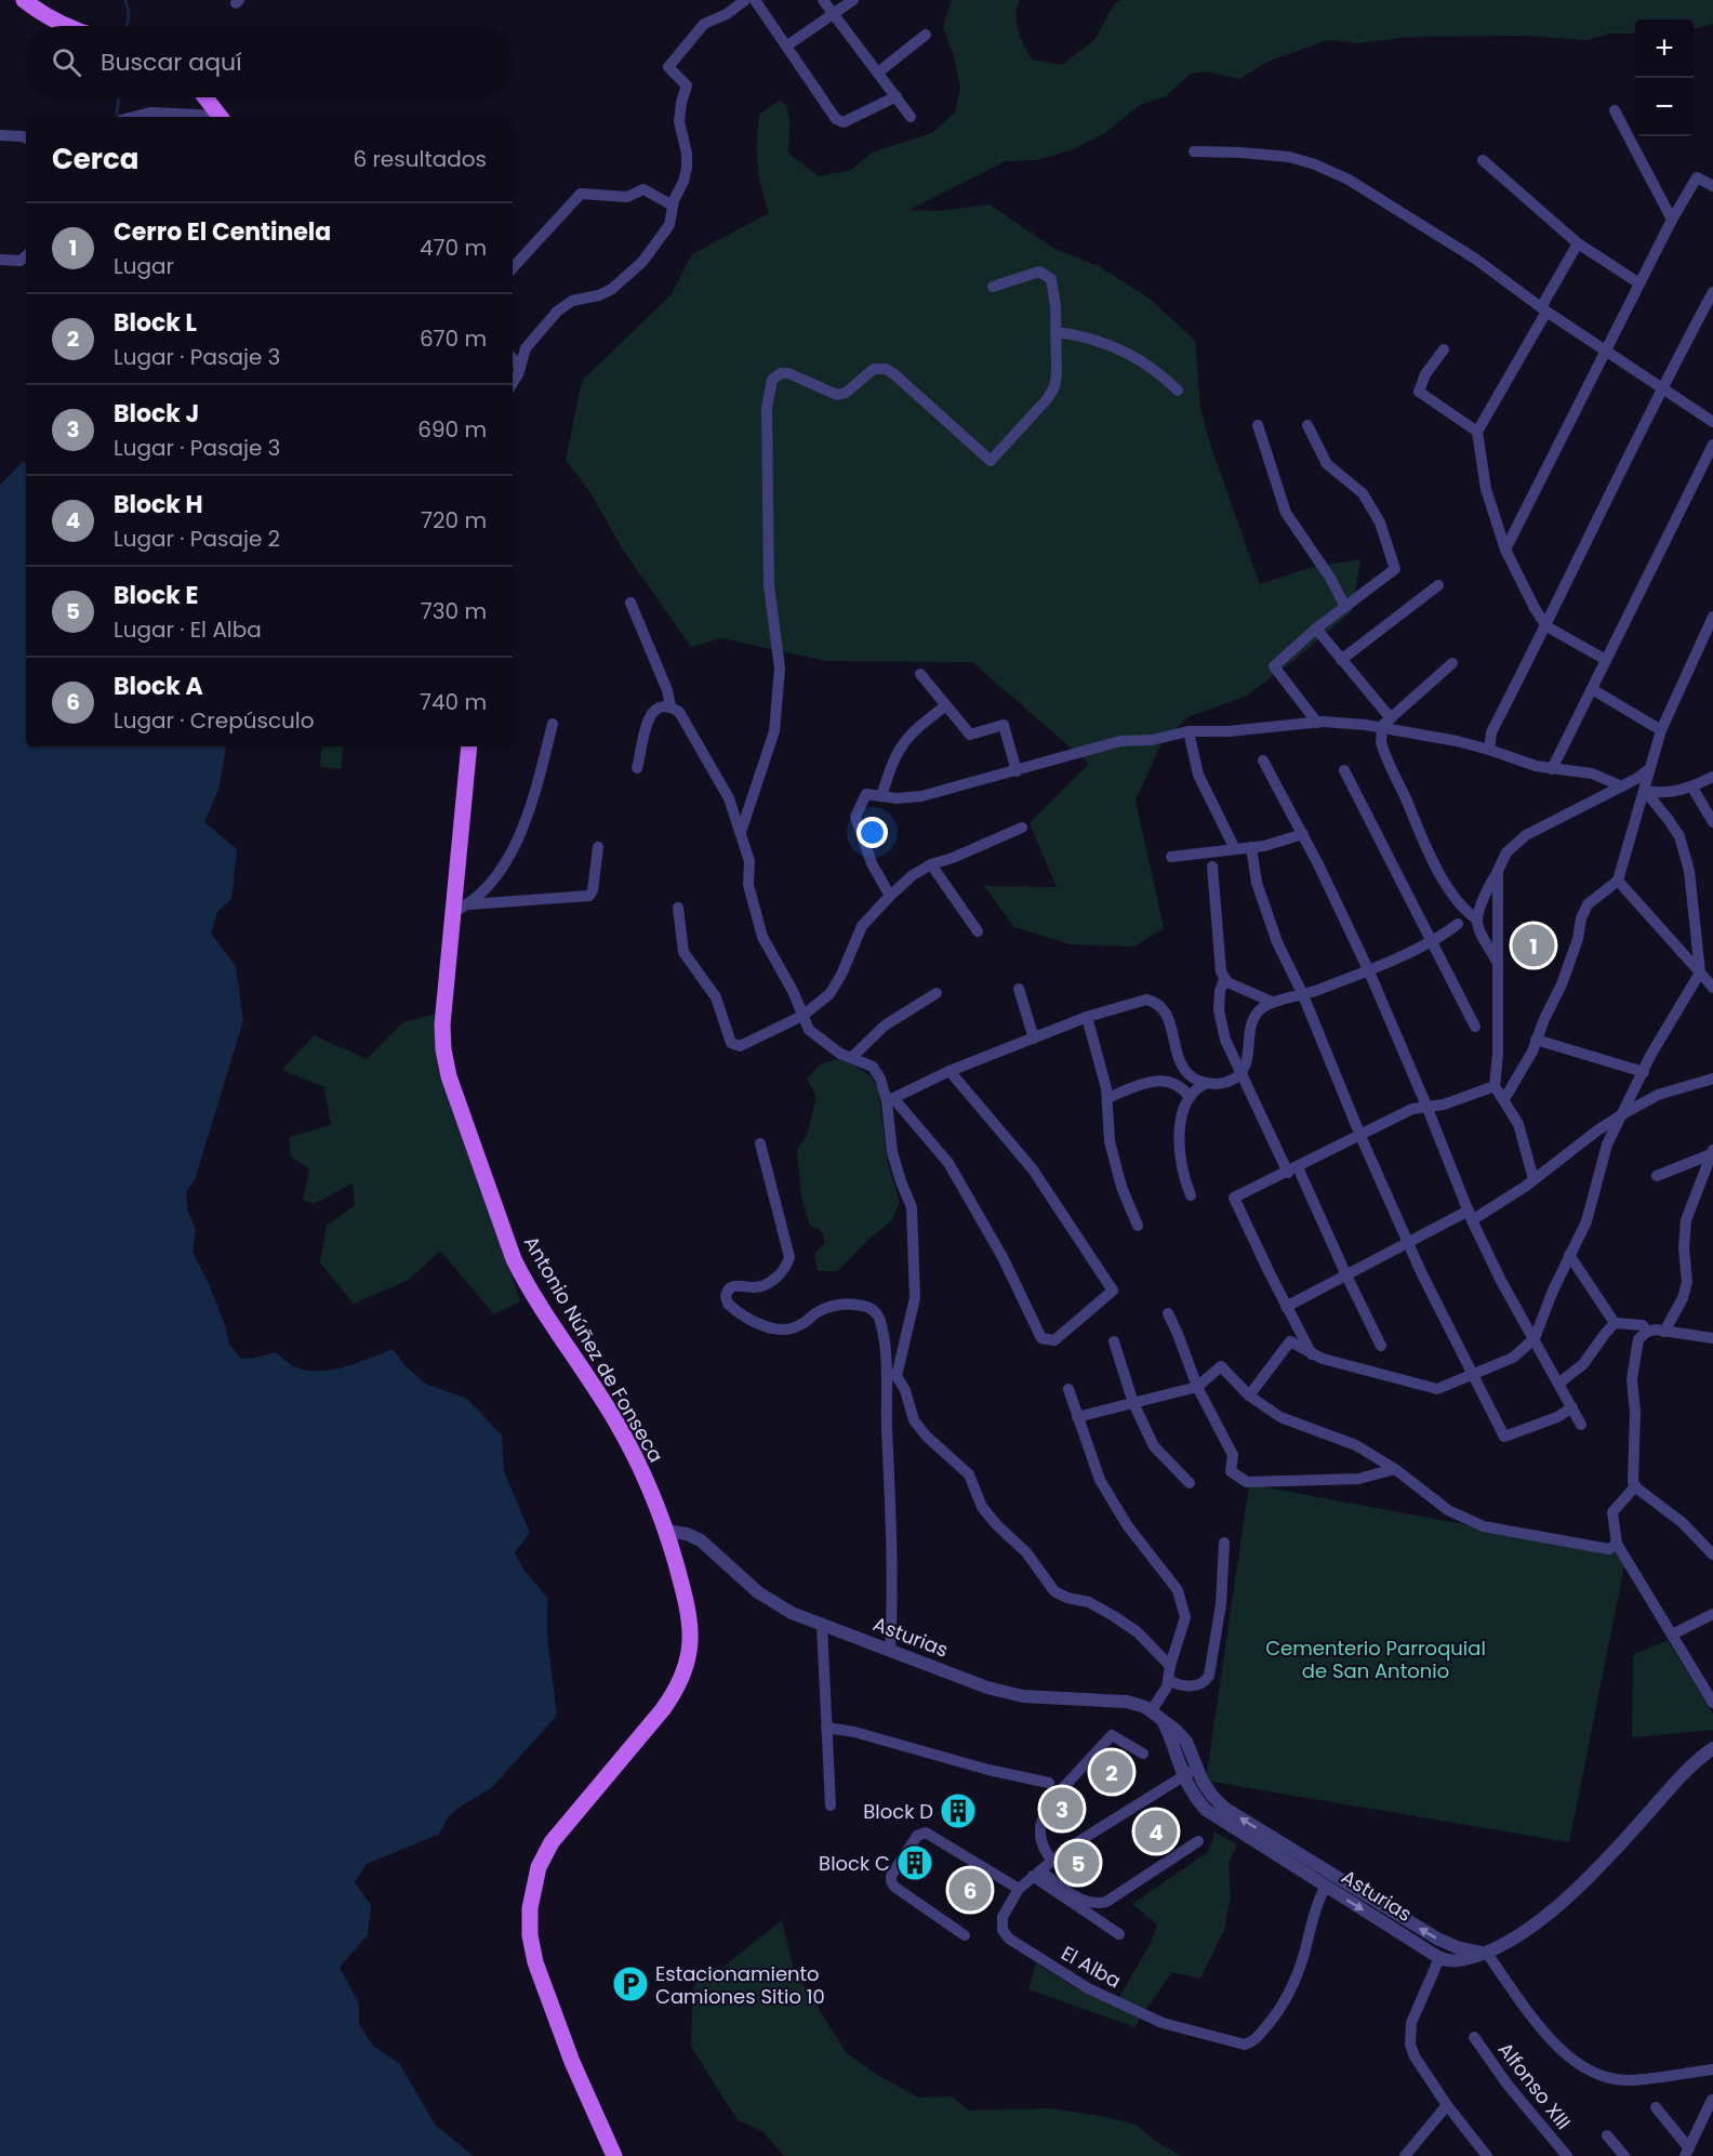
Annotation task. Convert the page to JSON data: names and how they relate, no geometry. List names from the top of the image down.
{
  "streets": {
    "main road": ["Antonio Núñez de Fonseca"],
    "street": ["Asturias", "El Alba", "Alfonso XIII"]
  },
  "crossings": [
    ["Antonio Núñez de Fonseca", "Asturias"],
    ["Asturias", "El Alba"]
  ],
  "parks": ["Cementerio Parroquial de San Antonio"],
  "places": {
    "building": ["Block D", "Block C"],
    "parking": ["Estacionamiento Camiones Sitio 10"]
  },
  "page": {
    "map_buttons": ["+", "−"],
    "search": "Buscar aquí",
    "heading": ["Cerca", "6 resultados"],
    "list": [
      {
        "mark": "1",
        "name": "Cerro El Centinela",
        "note": "Lugar",
        "value": "470 m"
      },
      {
        "mark": "2",
        "name": "Block L",
        "note": "Lugar · Pasaje 3",
        "value": "670 m"
      },
      {
        "mark": "3",
        "name": "Block J",
        "note": "Lugar · Pasaje 3",
        "value": "690 m"
      },
      {
        "mark": "4",
        "name": "Block H",
        "note": "Lugar · Pasaje 2",
        "value": "720 m"
      },
      {
        "mark": "5",
        "name": "Block E",
        "note": "Lugar · El Alba",
        "value": "730 m"
      },
      {
        "mark": "6",
        "name": "Block A",
        "note": "Lugar · Crepúsculo",
        "value": "740 m"
      }
    ],
    "pins": [
      "1",
      "2",
      "3",
      "4",
      "5",
      "6"
    ]
  }
}
